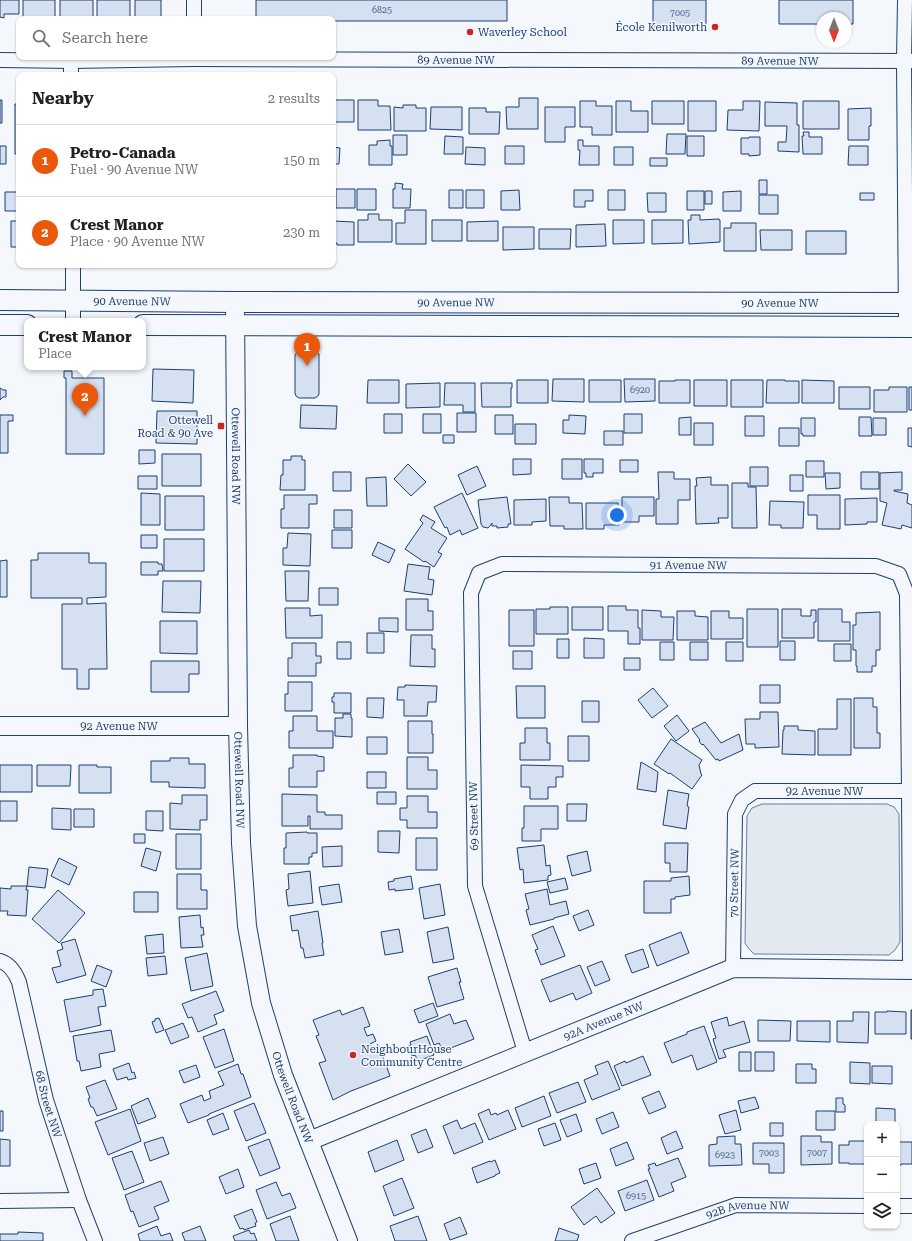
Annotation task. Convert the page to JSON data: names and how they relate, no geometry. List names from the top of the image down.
{
  "streets": {
    "main road": ["90 Avenue NW"],
    "street": [
      "89 Avenue NW",
      "Ottewell Road NW",
      "91 Avenue NW",
      "92 Avenue NW",
      "69 Street NW",
      "70 Street NW",
      "92A Avenue NW",
      "68 Street NW",
      "92B Avenue NW"
    ]
  },
  "crossings": [
    ["90 Avenue NW", "Ottewell Road NW"],
    ["Ottewell Road NW", "92 Avenue NW"],
    ["Ottewell Road NW", "92A Avenue NW"],
    ["91 Avenue NW", "92 Avenue NW"],
    ["91 Avenue NW", "69 Street NW"],
    ["92 Avenue NW", "70 Street NW"],
    ["69 Street NW", "92A Avenue NW"],
    ["70 Street NW", "92A Avenue NW"]
  ],
  "places": {
    "other": ["École Kenilworth", "Waverley School", "NeighbourHouse Community Centre"],
    "transit": ["Ottewell Road & 90 Ave"]
  },
  "house_numbers": [
    "6825",
    "7005",
    "6920",
    "7003",
    "7007",
    "6923",
    "6915"
  ],
  "north": "bottom",
  "page": {
    "search": "Search here",
    "heading": ["Nearby", "2 results"],
    "list": [
      {
        "mark": "1",
        "name": "Petro-Canada",
        "note": "Fuel · 90 Avenue NW",
        "value": "150 m"
      },
      {
        "mark": "2",
        "name": "Crest Manor",
        "note": "Place · 90 Avenue NW",
        "value": "230 m"
      }
    ],
    "popup": ["Crest Manor", "Place"],
    "pins": ["1", "2"],
    "map_buttons": ["+", "−"]
  }
}
